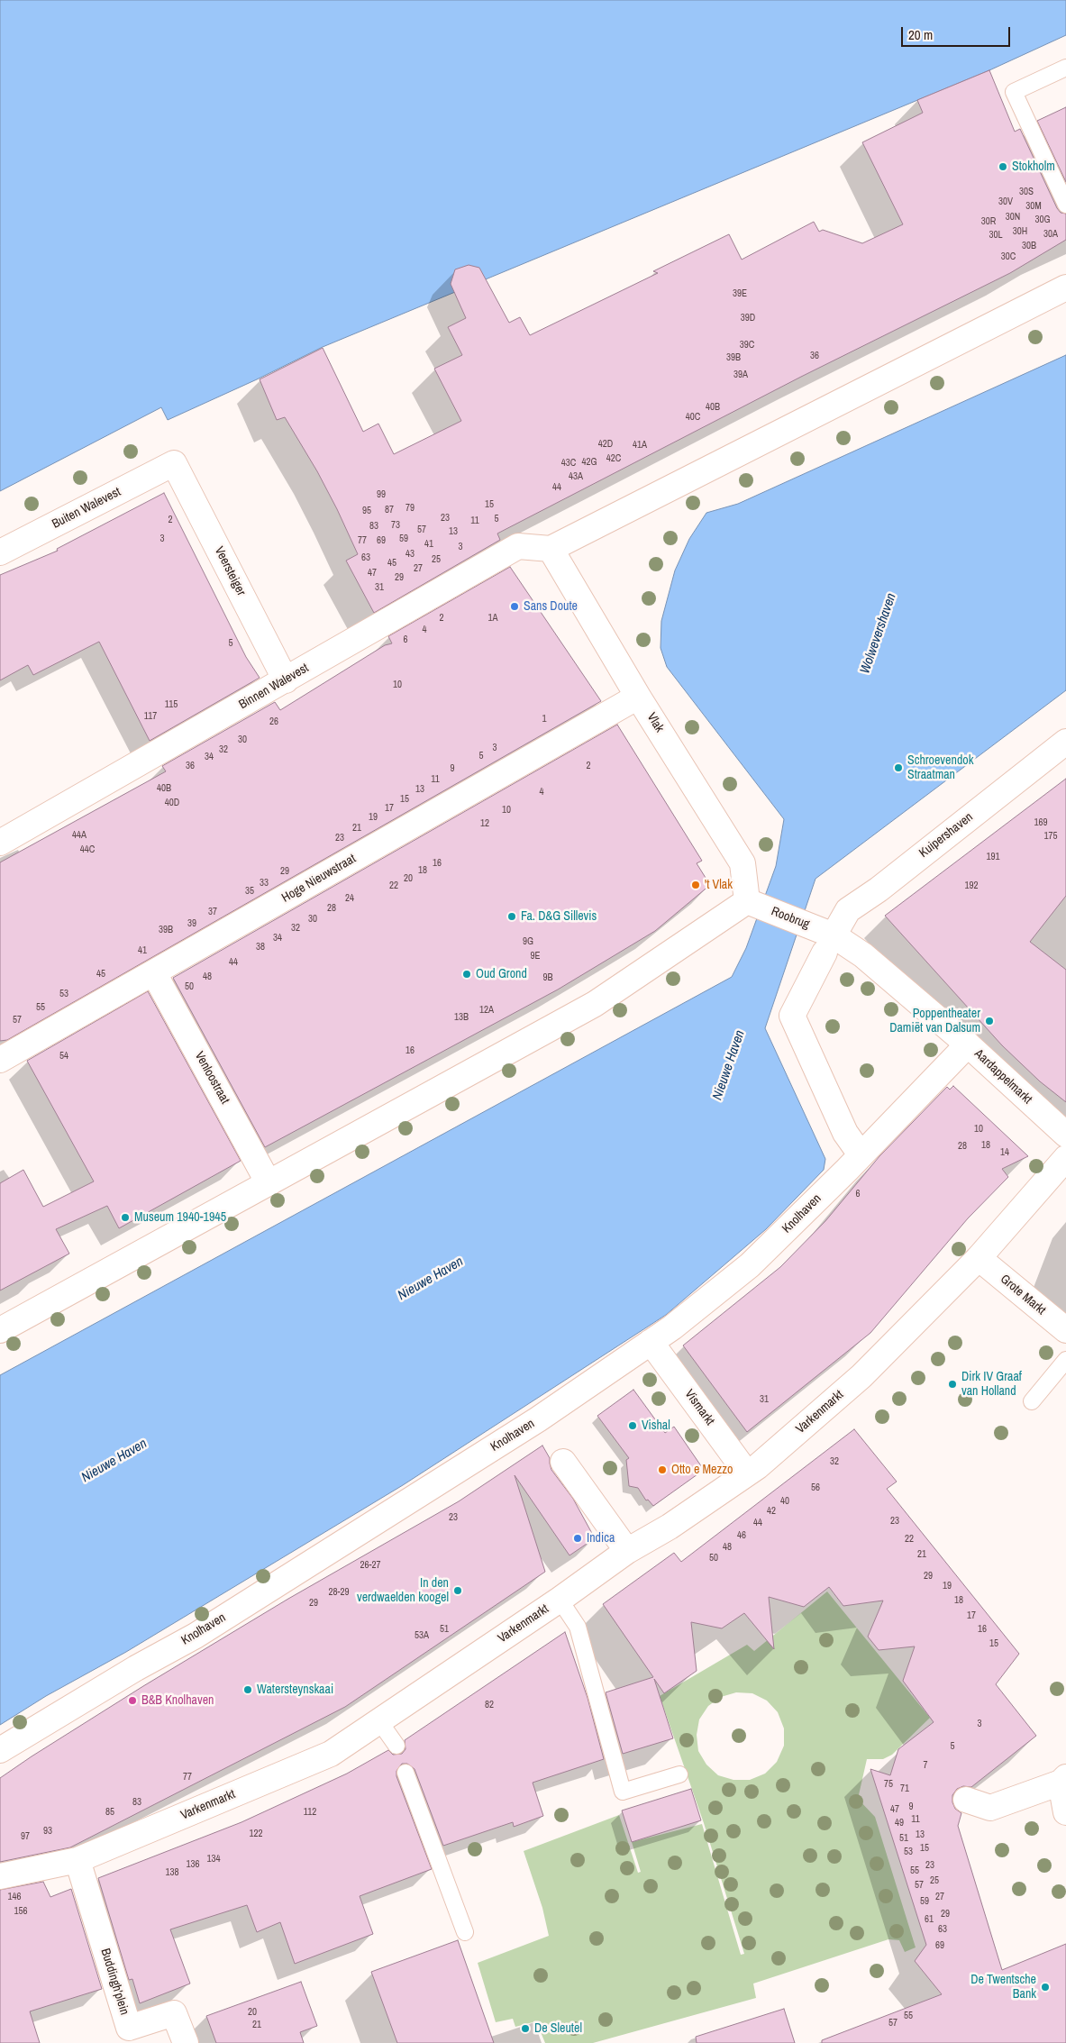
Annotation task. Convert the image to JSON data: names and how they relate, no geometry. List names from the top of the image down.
{
  "streets": {
    "street": [
      "Buiten Walevest",
      "Veersteiger",
      "Binnen Walevest",
      "Vlak",
      "Kuipershaven",
      "Hoge Nieuwstraat",
      "Roobrug",
      "Aardappelmarkt",
      "Venloostraat",
      "Knolhaven",
      "Grote Markt",
      "Vismarkt",
      "Varkenmarkt",
      "Buddingh'plein"
    ]
  },
  "crossings": [
    ["Buiten Walevest", "Veersteiger"],
    ["Veersteiger", "Binnen Walevest"],
    ["Binnen Walevest", "Vlak"],
    ["Vlak", "Hoge Nieuwstraat"],
    ["Vlak", "Roobrug"],
    ["Kuipershaven", "Roobrug"],
    ["Kuipershaven", "Aardappelmarkt"],
    ["Hoge Nieuwstraat", "Venloostraat"],
    ["Roobrug", "Aardappelmarkt"],
    ["Aardappelmarkt", "Knolhaven"],
    ["Knolhaven", "Vismarkt"],
    ["Grote Markt", "Varkenmarkt"],
    ["Vismarkt", "Varkenmarkt"],
    ["Varkenmarkt", "Buddingh'plein"]
  ],
  "water": ["Wolwevershaven", "Nieuwe Haven"],
  "places": [
    "Stokholm",
    "Sans Doute",
    "Schroevendok Straatman",
    "'t Vlak",
    "Fa. D&G Sillevis",
    "Oud Grond",
    "Poppentheater Damiët van Dalsum",
    "Museum 1940-1945",
    "Dirk IV Graaf van Holland",
    "Vishal",
    "Otto e Mezzo",
    "Indica",
    "In den verdwaelden koogel",
    "Watersteynskaai",
    "B&B Knolhaven",
    "De Twentsche Bank",
    "De Sleutel"
  ],
  "house_numbers": [
    "30S",
    "30V",
    "30M",
    "30N",
    "30G",
    "30R",
    "30H",
    "30A",
    "30L",
    "30B",
    "30C",
    "39E",
    "39D",
    "39C",
    "36",
    "39B",
    "39A",
    "40B",
    "40C",
    "42D",
    "41A",
    "42C",
    "42G",
    "43C",
    "43A",
    "44",
    "99",
    "15",
    "79",
    "87",
    "95",
    "23",
    "5",
    "2",
    "11",
    "73",
    "83",
    "57",
    "13",
    "3",
    "59",
    "77",
    "69",
    "41",
    "3",
    "43",
    "63",
    "25",
    "45",
    "27",
    "47",
    "29",
    "31",
    "2",
    "1A",
    "4",
    "6",
    "5",
    "10",
    "115",
    "117",
    "1",
    "26",
    "30",
    "3",
    "32",
    "5",
    "34",
    "36",
    "2",
    "9",
    "11",
    "40B",
    "13",
    "4",
    "15",
    "40D",
    "17",
    "10",
    "19",
    "169",
    "12",
    "21",
    "44A",
    "175",
    "23",
    "44C",
    "191",
    "16",
    "18",
    "29",
    "20",
    "33",
    "22",
    "192",
    "35",
    "24",
    "28",
    "37",
    "30",
    "39",
    "32",
    "39B",
    "34",
    "9G",
    "38",
    "41",
    "9E",
    "44",
    "45",
    "48",
    "9B",
    "50",
    "53",
    "55",
    "12A",
    "13B",
    "57",
    "16",
    "54",
    "10",
    "18",
    "28",
    "14",
    "6",
    "31",
    "32",
    "56",
    "40",
    "42",
    "23",
    "23",
    "44",
    "46",
    "22",
    "48",
    "21",
    "50",
    "26-27",
    "29",
    "19",
    "28-29",
    "18",
    "29",
    "17",
    "51",
    "16",
    "53A",
    "15",
    "82",
    "3",
    "5",
    "7",
    "77",
    "75",
    "71",
    "83",
    "9",
    "47",
    "85",
    "112",
    "11",
    "49",
    "93",
    "122",
    "13",
    "97",
    "51",
    "15",
    "53",
    "134",
    "136",
    "23",
    "55",
    "138",
    "25",
    "57",
    "146",
    "27",
    "59",
    "156",
    "29",
    "61",
    "63",
    "69",
    "20",
    "55",
    "57",
    "21"
  ],
  "scale_bar": "20 m"
}
